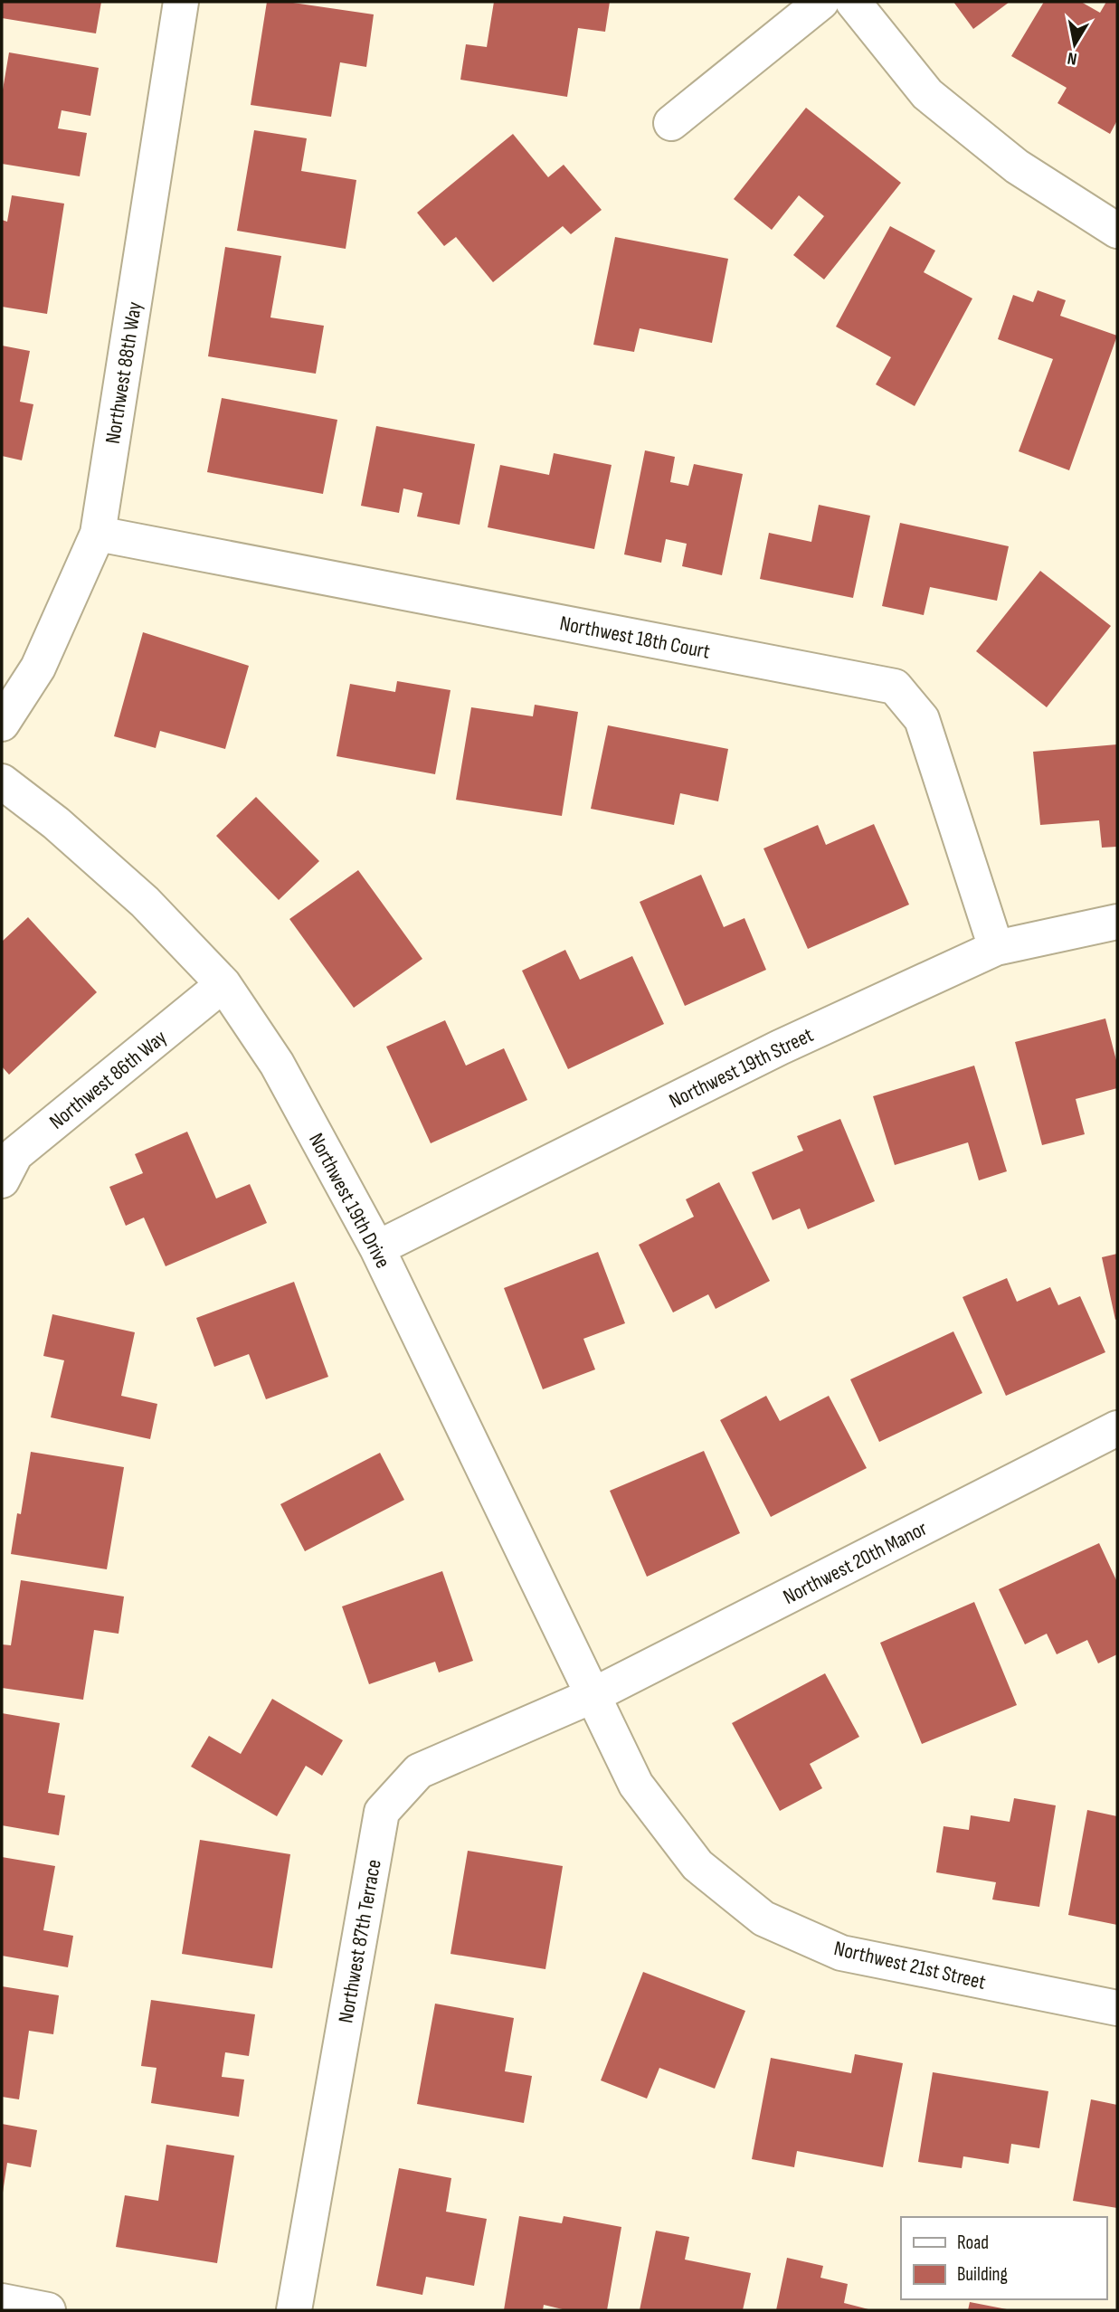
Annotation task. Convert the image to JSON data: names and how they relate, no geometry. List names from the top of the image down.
{
  "streets": {
    "street": [
      "Northwest 88th Way",
      "Northwest 18th Court",
      "Northwest 19th Street",
      "Northwest 86th Way",
      "Northwest 19th Drive",
      "Northwest 20th Manor",
      "Northwest 87th Terrace",
      "Northwest 21st Street"
    ]
  },
  "crossings": [
    ["Northwest 88th Way", "Northwest 18th Court"],
    ["Northwest 18th Court", "Northwest 19th Street"],
    ["Northwest 19th Street", "Northwest 19th Drive"],
    ["Northwest 86th Way", "Northwest 19th Drive"],
    ["Northwest 19th Drive", "Northwest 20th Manor"],
    ["Northwest 19th Drive", "Northwest 87th Terrace"],
    ["Northwest 19th Drive", "Northwest 21st Street"],
    ["Northwest 20th Manor", "Northwest 87th Terrace"],
    ["Northwest 20th Manor", "Northwest 21st Street"],
    ["Northwest 87th Terrace", "Northwest 21st Street"]
  ],
  "legend": ["Road", "Building"],
  "north": "bottom"
}
